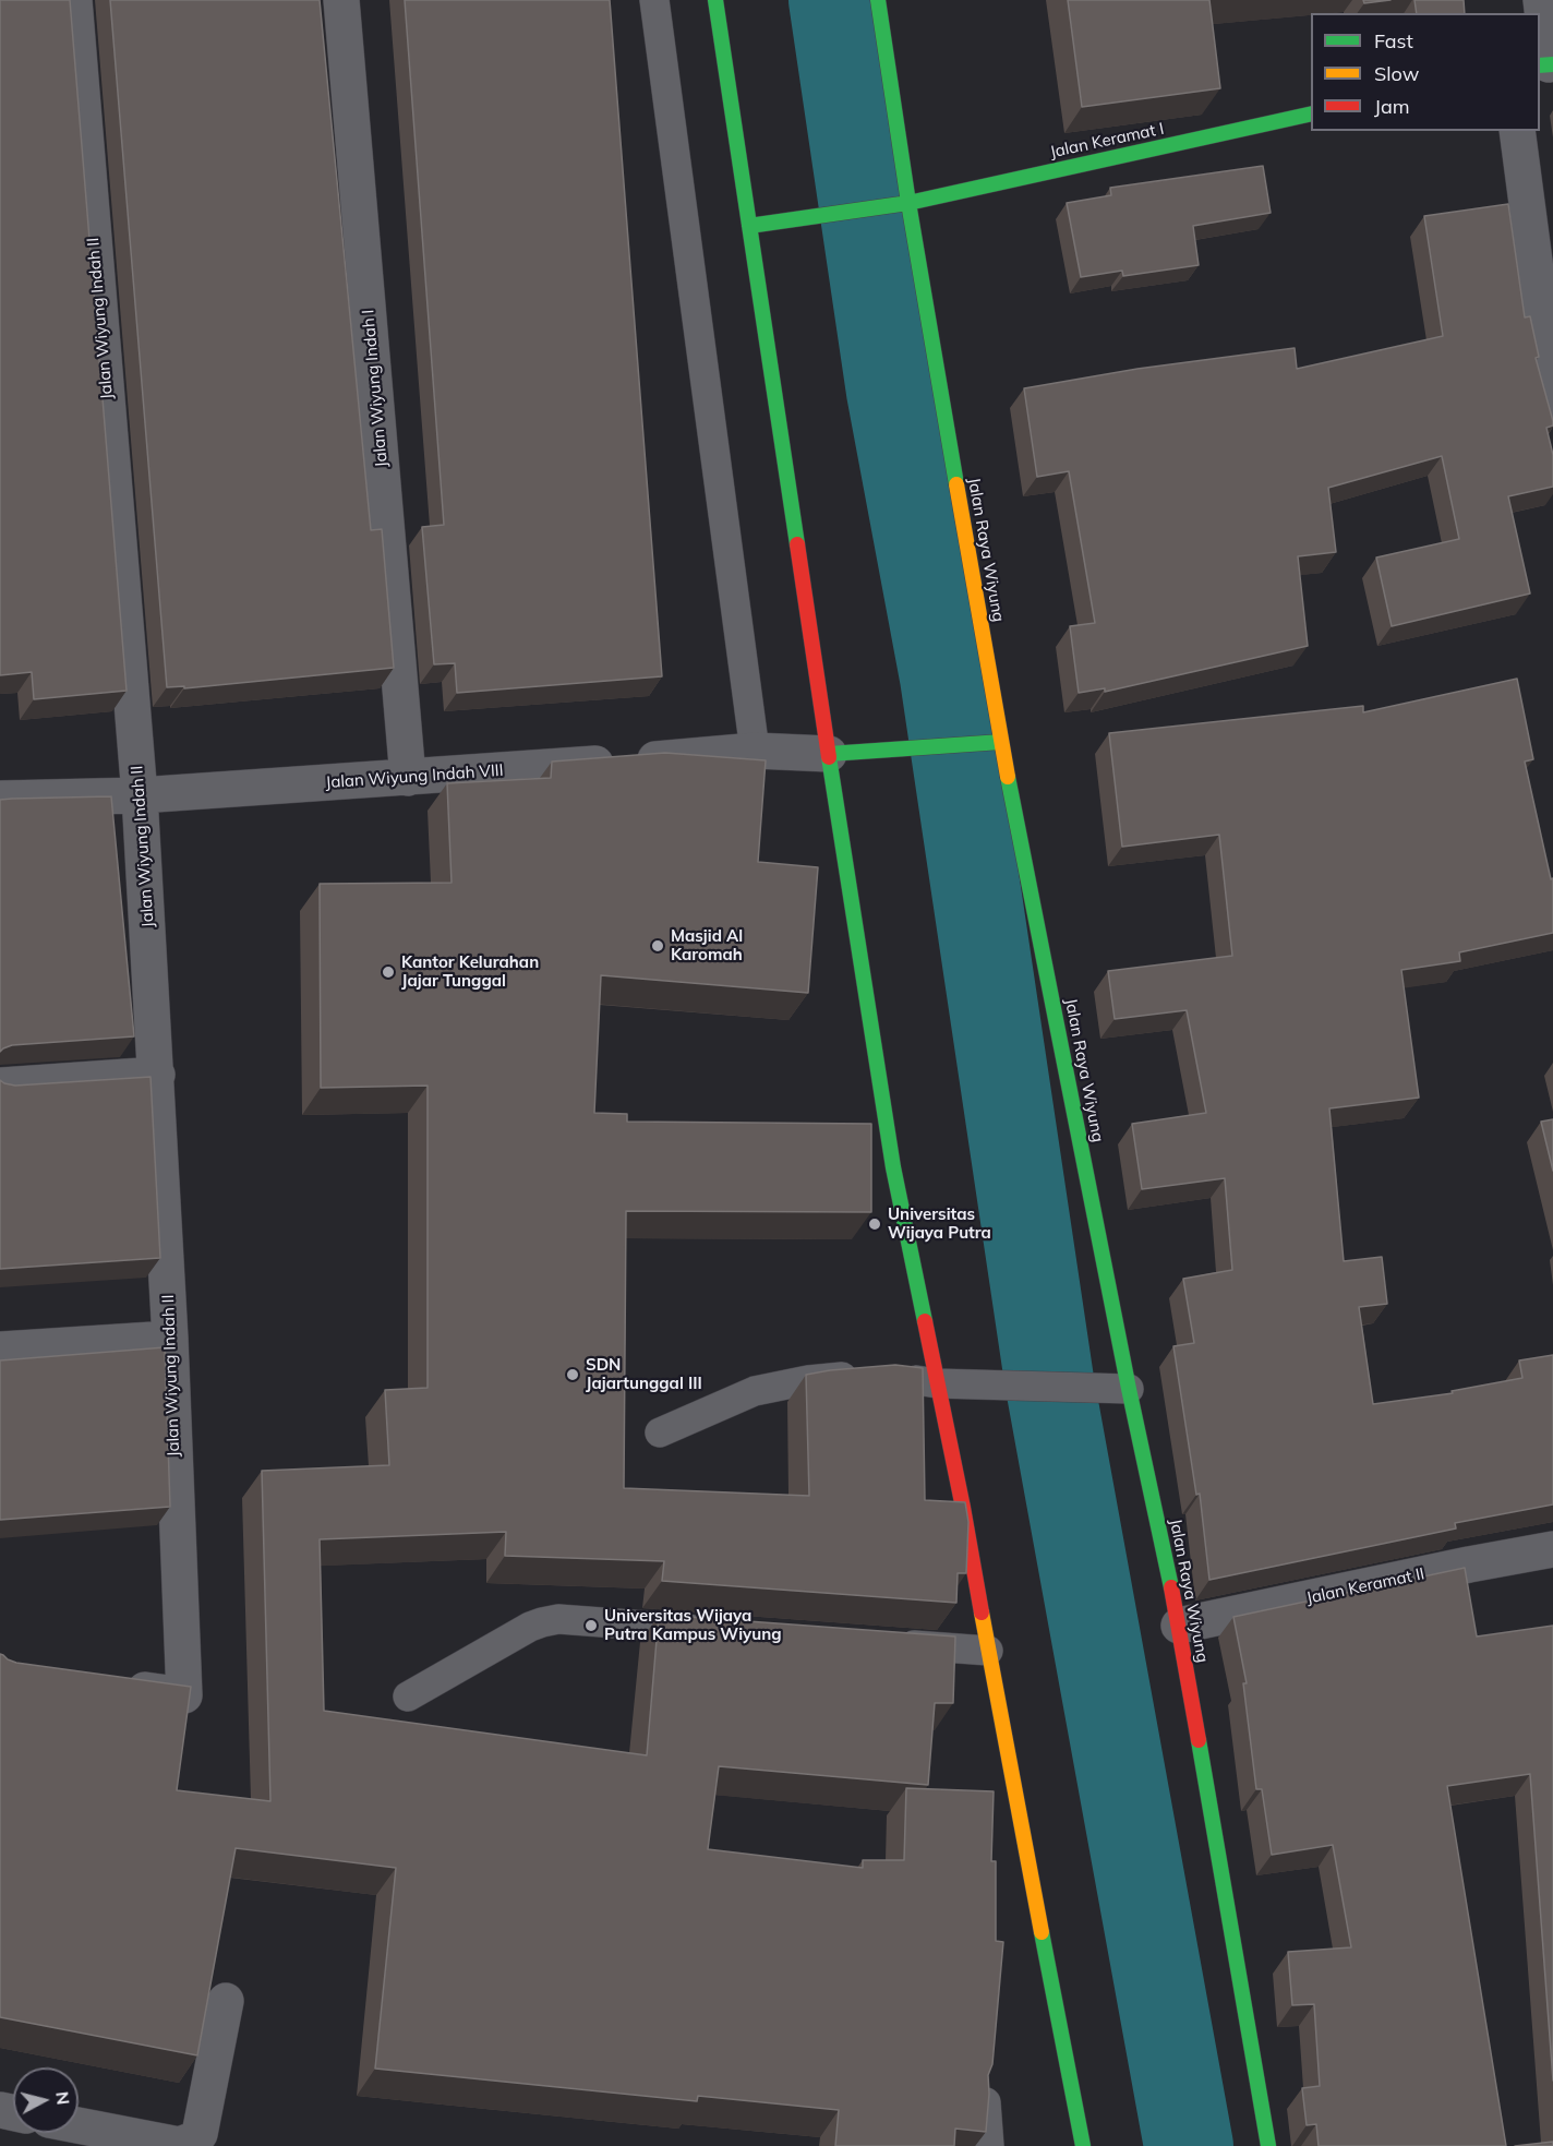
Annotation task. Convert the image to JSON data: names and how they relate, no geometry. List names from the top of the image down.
{
  "streets": {
    "main road": ["Jalan Keramat I", "Jalan Raya Wiyung"],
    "street": [
      "Jalan Wiyung Indah II",
      "Jalan Wiyung Indah I",
      "Jalan Wiyung Indah VIII",
      "Jalan Keramat II"
    ]
  },
  "crossings": [
    ["Jalan Keramat I", "Jalan Raya Wiyung"],
    ["Jalan Wiyung Indah II", "Jalan Wiyung Indah VIII"],
    ["Jalan Wiyung Indah I", "Jalan Wiyung Indah VIII"],
    ["Jalan Raya Wiyung", "Jalan Keramat II"]
  ],
  "places": [
    "Masjid Al Karomah",
    "Kantor Kelurahan Jajar Tunggal",
    "Universitas Wijaya Putra",
    "SDN Jajartunggal III",
    "Universitas Wijaya Putra Kampus Wiyung"
  ],
  "legend": ["Fast", "Slow", "Jam"],
  "north": "right"
}
